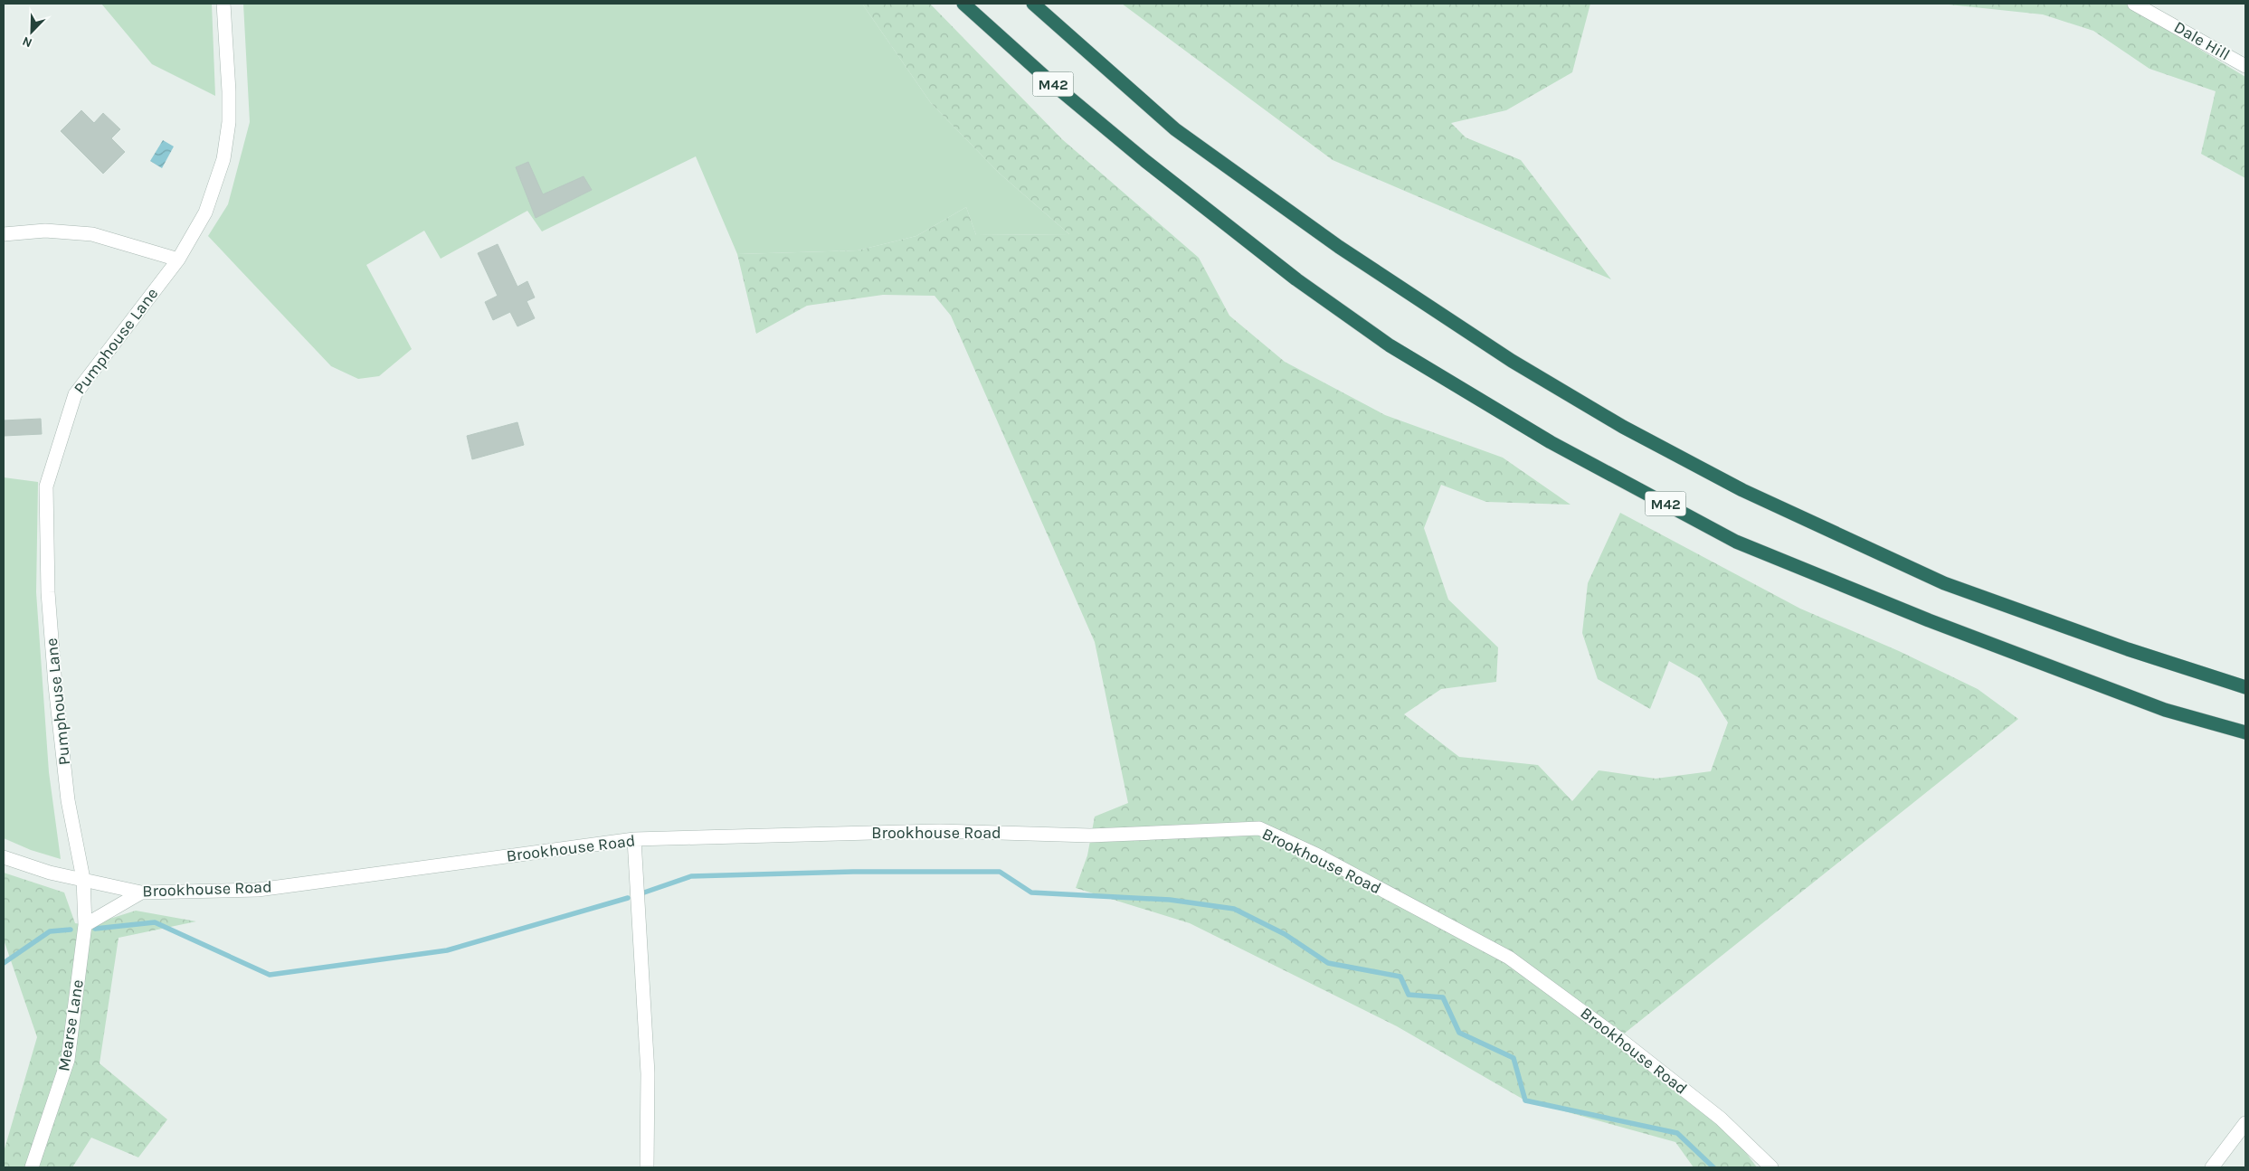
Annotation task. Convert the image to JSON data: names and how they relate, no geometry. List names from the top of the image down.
{
  "streets": {
    "highway": ["M42"],
    "street": [
      "Dale Hill",
      "Pumphouse Lane",
      "Brookhouse Road",
      "Mearse Lane"
    ]
  },
  "crossings": [
    ["Pumphouse Lane", "Brookhouse Road"],
    ["Pumphouse Lane", "Mearse Lane"],
    ["Brookhouse Road", "Mearse Lane"]
  ],
  "north": "bottom left"
}
